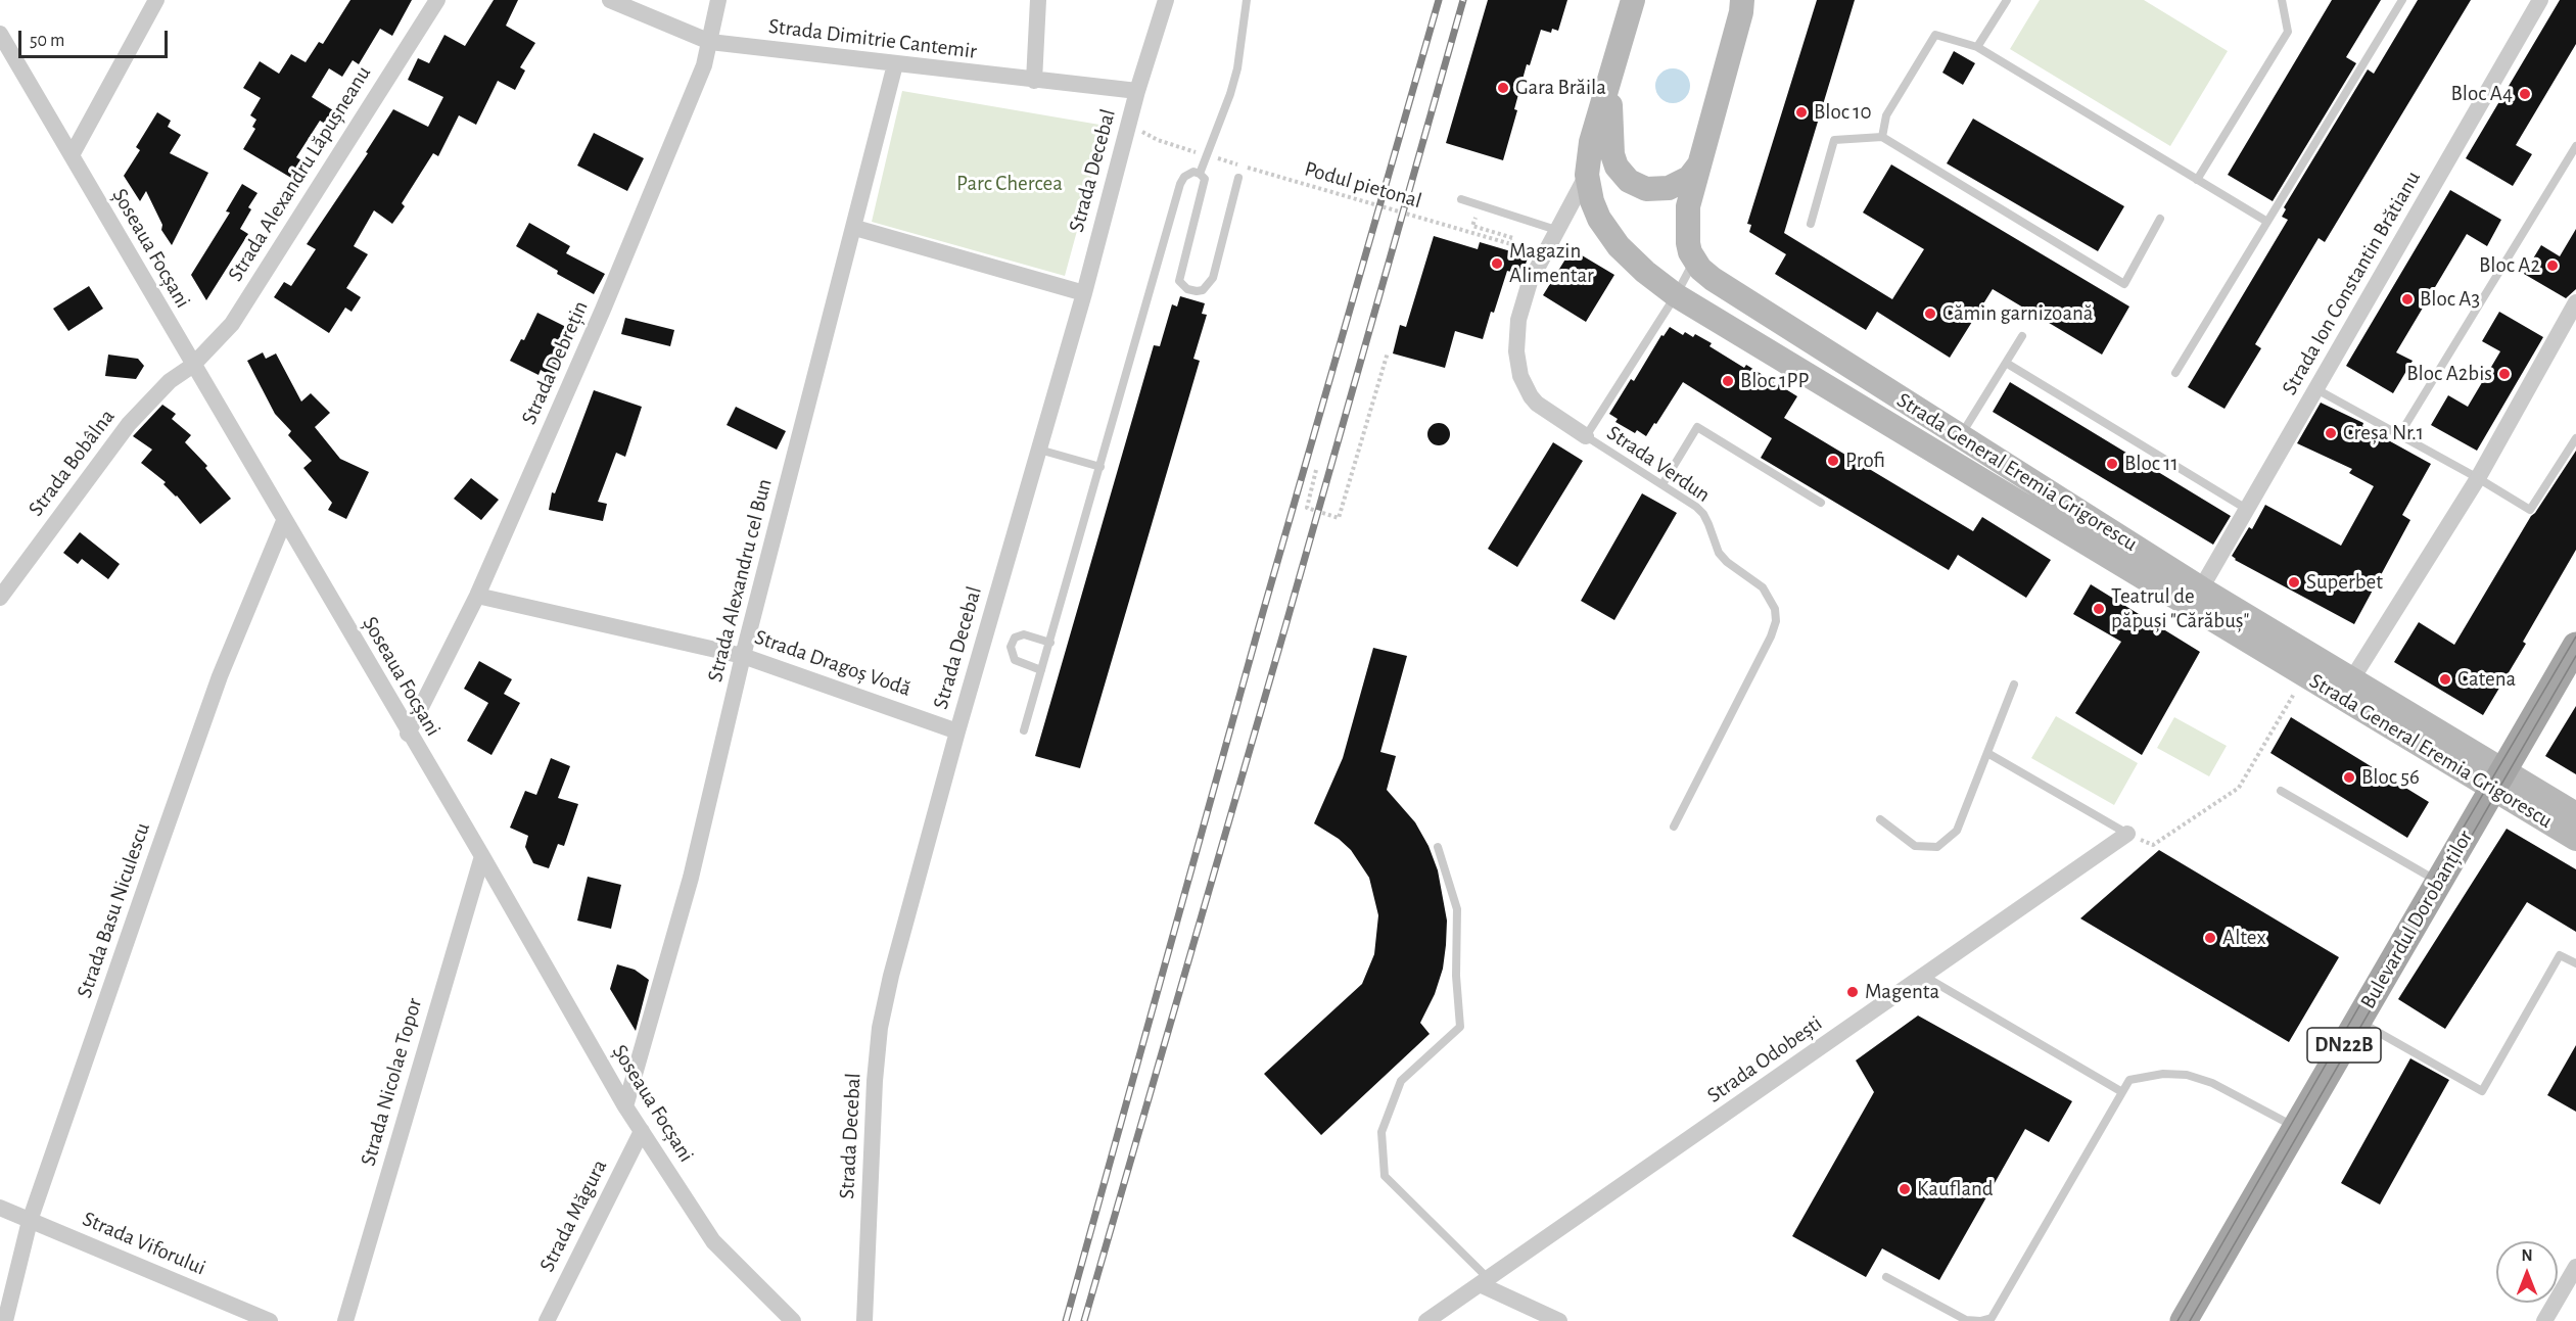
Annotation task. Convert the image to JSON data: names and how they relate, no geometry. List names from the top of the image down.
{
  "streets": {
    "main road": ["Bulevardul Dorobanților", "DN22B"],
    "street": [
      "Strada Dimitrie Cantemir",
      "Strada Decebal",
      "Strada Alexandru Lăpușneanu",
      "Șoseaua Focșani",
      "Strada Ion Constantin Brătianu",
      "Strada Debrețin",
      "Strada Bobâlna",
      "Strada General Eremia Grigorescu",
      "Strada Alexandru cel Bun",
      "Strada Dragoș Vodă",
      "Strada Basu Niculescu",
      "Strada Odobești",
      "Strada Nicolae Topor",
      "Strada Măgura",
      "Strada Viforului"
    ],
    "lane": ["Strada Verdun"],
    "path": ["Podul pietonal"]
  },
  "crossings": [
    ["Strada Dimitrie Cantemir", "Strada Decebal"],
    ["Strada Dimitrie Cantemir", "Strada Debrețin"],
    ["Strada Dimitrie Cantemir", "Strada Alexandru cel Bun"],
    ["Strada Decebal", "Strada Dragoș Vodă"],
    ["Strada Alexandru Lăpușneanu", "Șoseaua Focșani"],
    ["Strada Alexandru Lăpușneanu", "Strada Bobâlna"],
    ["Șoseaua Focșani", "Strada Debrețin"],
    ["Șoseaua Focșani", "Strada Bobâlna"],
    ["Șoseaua Focșani", "Strada Alexandru cel Bun"],
    ["Șoseaua Focșani", "Strada Basu Niculescu"],
    ["Șoseaua Focșani", "Strada Nicolae Topor"],
    ["Șoseaua Focșani", "Strada Măgura"],
    ["Strada Ion Constantin Brătianu", "Strada General Eremia Grigorescu"],
    ["Strada Debrețin", "Strada Dragoș Vodă"],
    ["Strada Verdun", "Strada General Eremia Grigorescu"],
    ["Strada General Eremia Grigorescu", "Bulevardul Dorobanților"],
    ["Strada Alexandru cel Bun", "Strada Dragoș Vodă"],
    ["Strada Basu Niculescu", "Strada Viforului"]
  ],
  "parks": ["Parc Chercea"],
  "places": [
    "Gara Brăila",
    "Bloc A4",
    "Bloc 10",
    "Magazin Alimentar",
    "Bloc A2",
    "Bloc A3",
    "Cămin garnizoană",
    "Bloc A2bis",
    "Bloc 1PP",
    "Creșa Nr.1",
    "Profi",
    "Bloc 11",
    "Superbet",
    "Teatrul de păpuși \"Cărăbuș\"",
    "Catena",
    "Bloc 56",
    "Altex",
    "Magenta",
    "Kaufland"
  ],
  "scale_bar": "50 m",
  "north": "top"
}
